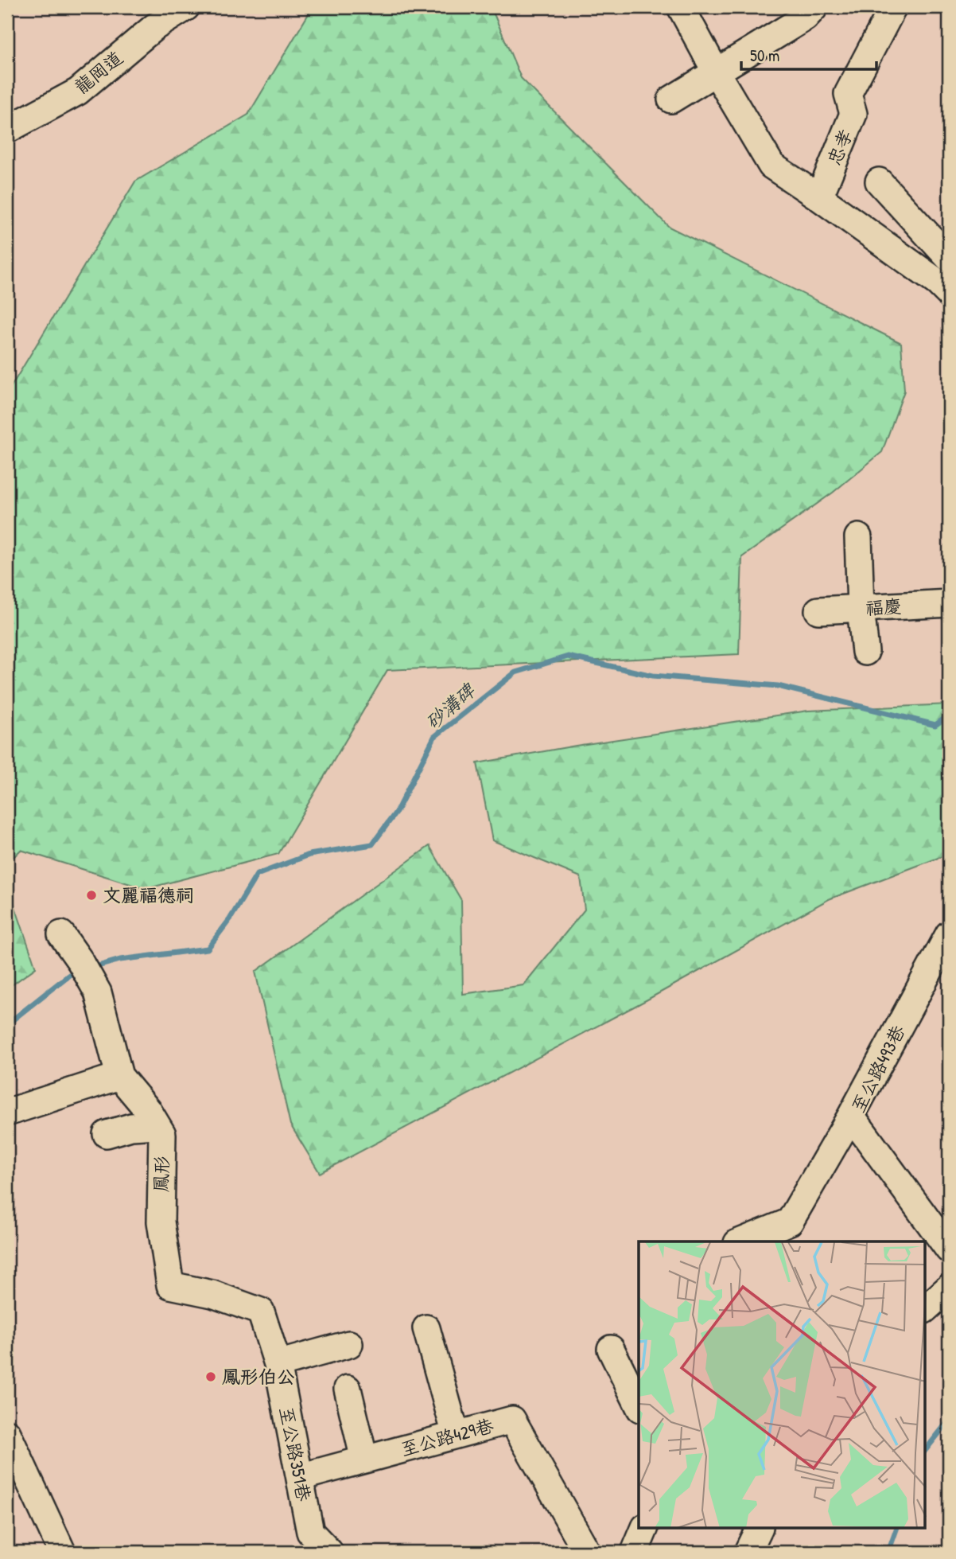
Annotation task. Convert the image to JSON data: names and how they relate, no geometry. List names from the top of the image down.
{
  "streets": {
    "street": [
      "龍岡道",
      "忠孝",
      "福慶",
      "至公路493巷",
      "鳳形",
      "至公路429巷",
      "至公路351巷"
    ]
  },
  "crossings": [
    ["鳳形", "至公路351巷"],
    ["至公路429巷", "至公路351巷"]
  ],
  "water": ["砂溝碑"],
  "places": ["文麗福德祠", "鳳形伯公"],
  "scale_bar": "50 m"
}
